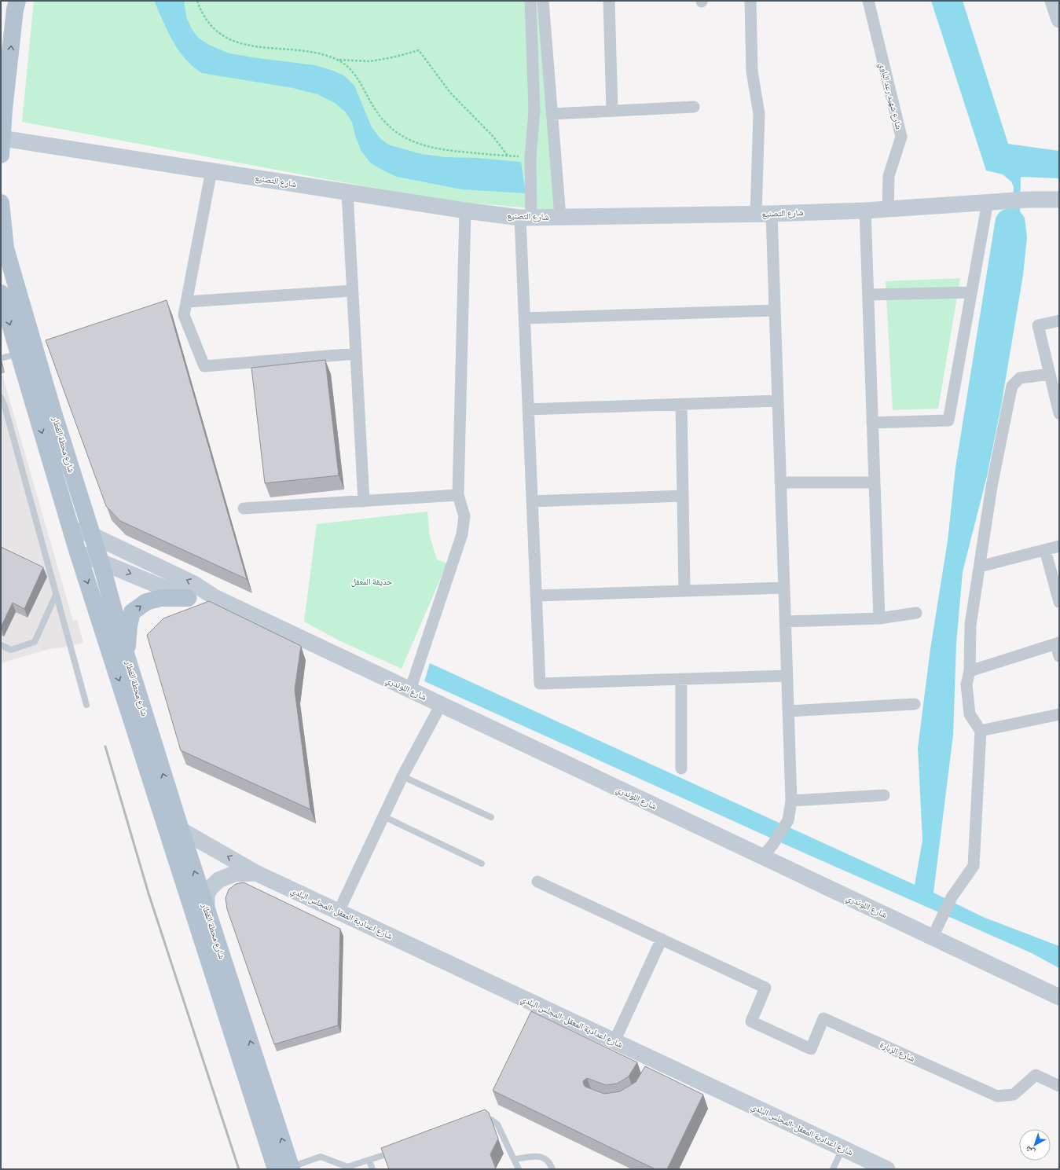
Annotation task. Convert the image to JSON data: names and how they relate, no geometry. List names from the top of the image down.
{
  "streets": {
    "main road": ["شارع محطة القطار"],
    "street": [
      "شارع شهيد رعد الباوي",
      "شارع التصنيع",
      "شارع اللوندري",
      "شارع اعدادية المعقل -المجلس البلدي",
      "شارع الزبارة"
    ]
  },
  "crossings": [
    ["شارع شهيد رعد الباوي", "شارع التصنيع"],
    ["شارع محطة القطار", "شارع اللوندري"],
    ["شارع محطة القطار", "شارع اعدادية المعقل -المجلس البلدي"]
  ],
  "parks": ["حديقة المعقل"],
  "north": "bottom left"
}
